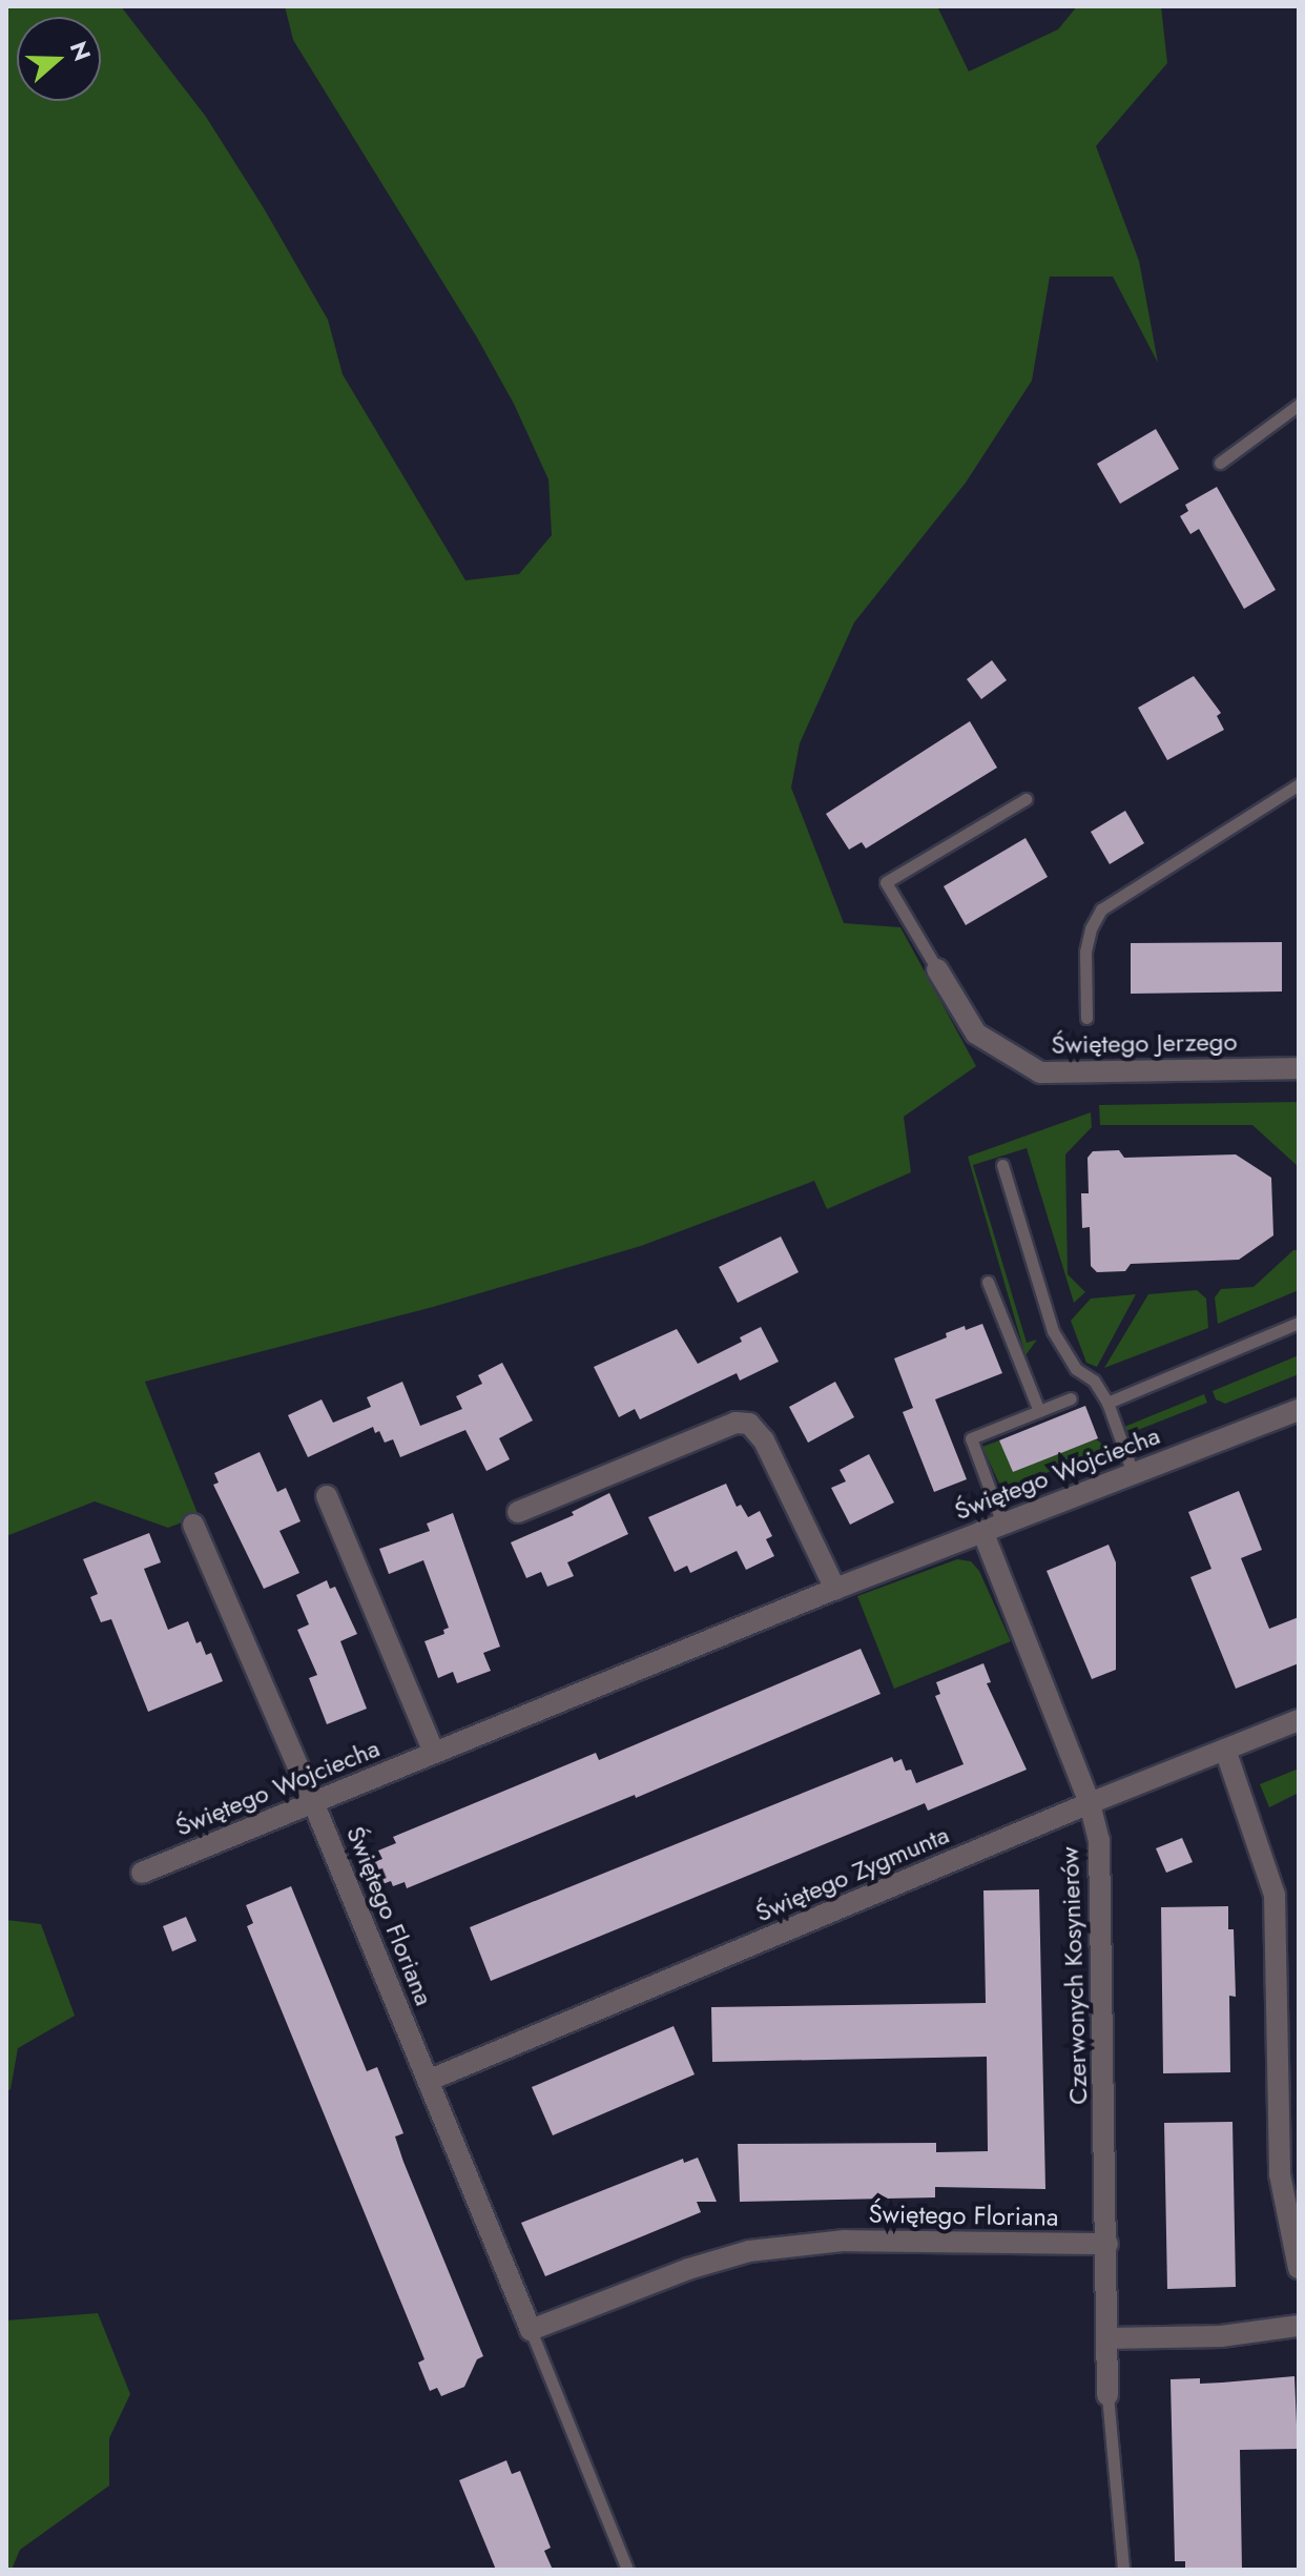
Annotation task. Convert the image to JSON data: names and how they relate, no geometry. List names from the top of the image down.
{
  "streets": {
    "street": [
      "Świętego Jerzego",
      "Świętego Wojciecha",
      "Świętego Zygmunta",
      "Świętego Floriana",
      "Czerwonych Kosynierów"
    ]
  },
  "crossings": [
    ["Świętego Wojciecha", "Świętego Floriana"],
    ["Świętego Wojciecha", "Czerwonych Kosynierów"],
    ["Świętego Zygmunta", "Świętego Floriana"],
    ["Świętego Zygmunta", "Czerwonych Kosynierów"],
    ["Świętego Floriana", "Czerwonych Kosynierów"]
  ],
  "north": "right"
}
